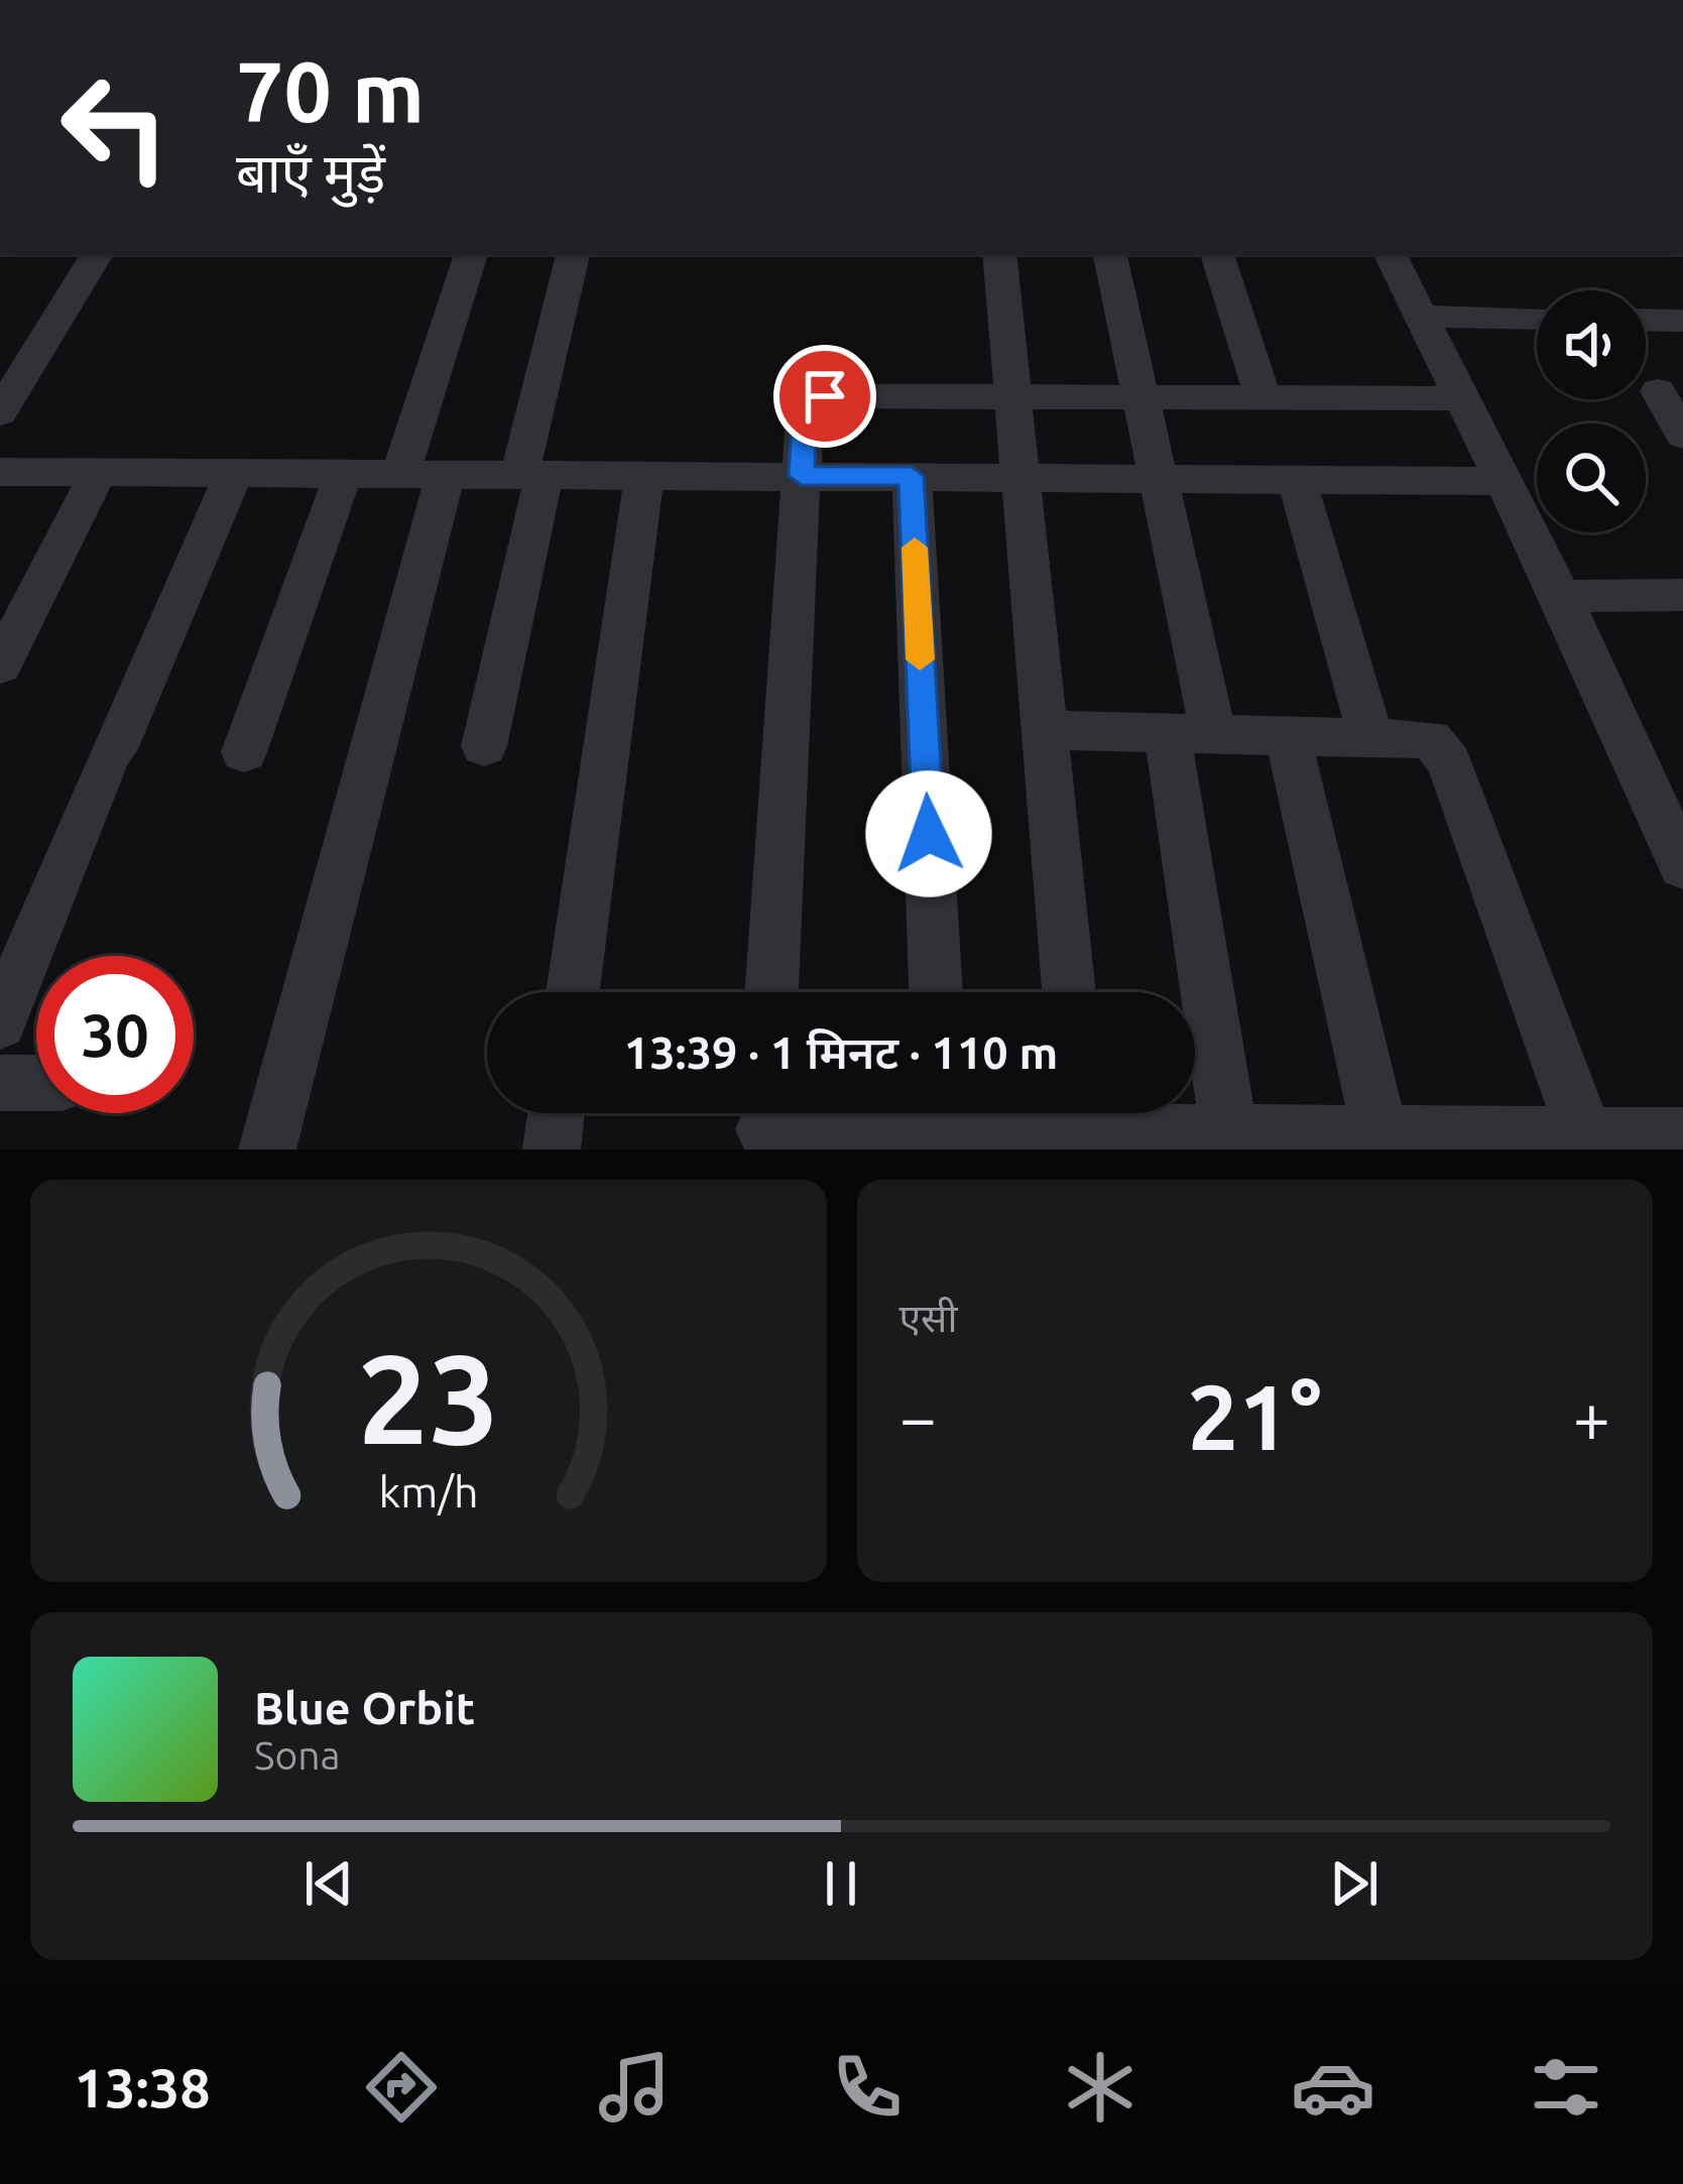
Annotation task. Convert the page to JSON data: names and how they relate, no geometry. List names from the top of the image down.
{
  "page": {
    "turn": ["70 m", "बाएँ मुड़ें"],
    "limit": "30",
    "trip": "13:39 · 1 मिनट · 110 m",
    "tile": "एसी",
    "heat": ["−", "21°", "+"],
    "song": ["Blue Orbit", "Sona"],
    "tabs": "13:38",
    "gauge": ["23", "km/h"]
  }
}
